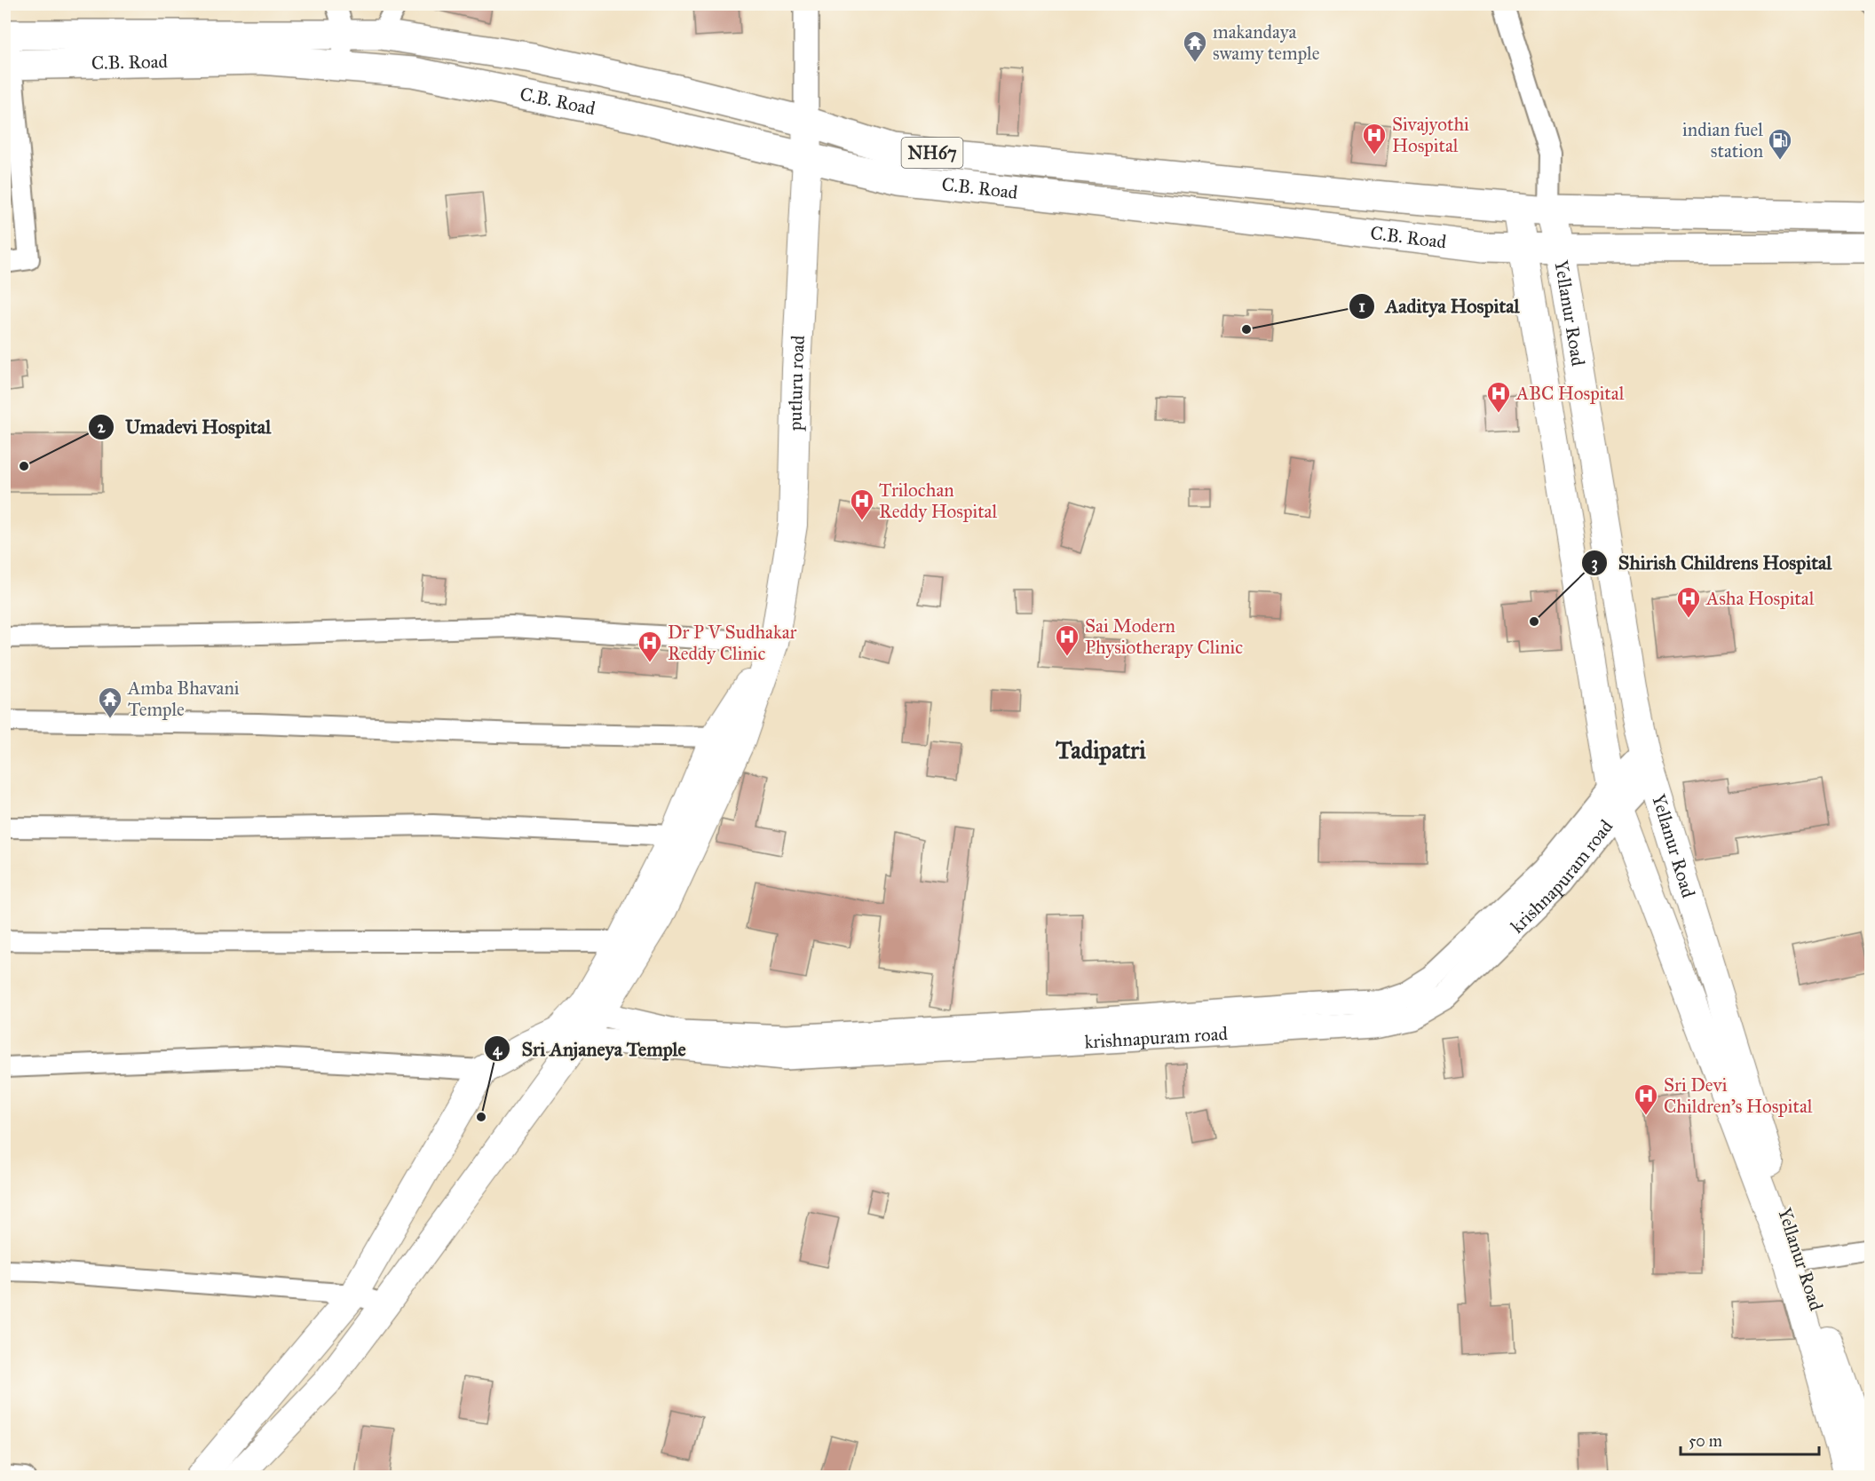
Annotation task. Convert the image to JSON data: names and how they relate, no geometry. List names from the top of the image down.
{
  "streets": {
    "highway": ["C.B. Road", "NH67"],
    "main road": ["Yellanur Road", "putluru road"],
    "street": ["krishnapuram road"]
  },
  "crossings": [
    ["C.B. Road", "Yellanur Road"],
    ["C.B. Road", "putluru road"],
    ["NH67", "Yellanur Road"],
    ["NH67", "putluru road"],
    ["Yellanur Road", "krishnapuram road"]
  ],
  "districts": ["Tadipatri"],
  "places": {
    "temple": ["makandaya swamy temple", "Amba Bhavani Temple"],
    "hospital": [
      "Sivajyothi Hospital",
      "ABC Hospital",
      "Trilochan Reddy Hospital",
      "Asha Hospital",
      "Sai Modern Physiotherapy Clinic",
      "Dr P V Sudhakar Reddy Clinic",
      "Sri Devi Children's Hospital"
    ],
    "fuel station": ["indian fuel station"],
    "other": [
      "Aaditya Hospital",
      "Umadevi Hospital",
      "Shirish Childrens Hospital",
      "Sri Anjaneya Temple"
    ]
  },
  "scale_bar": "50 m"
}
